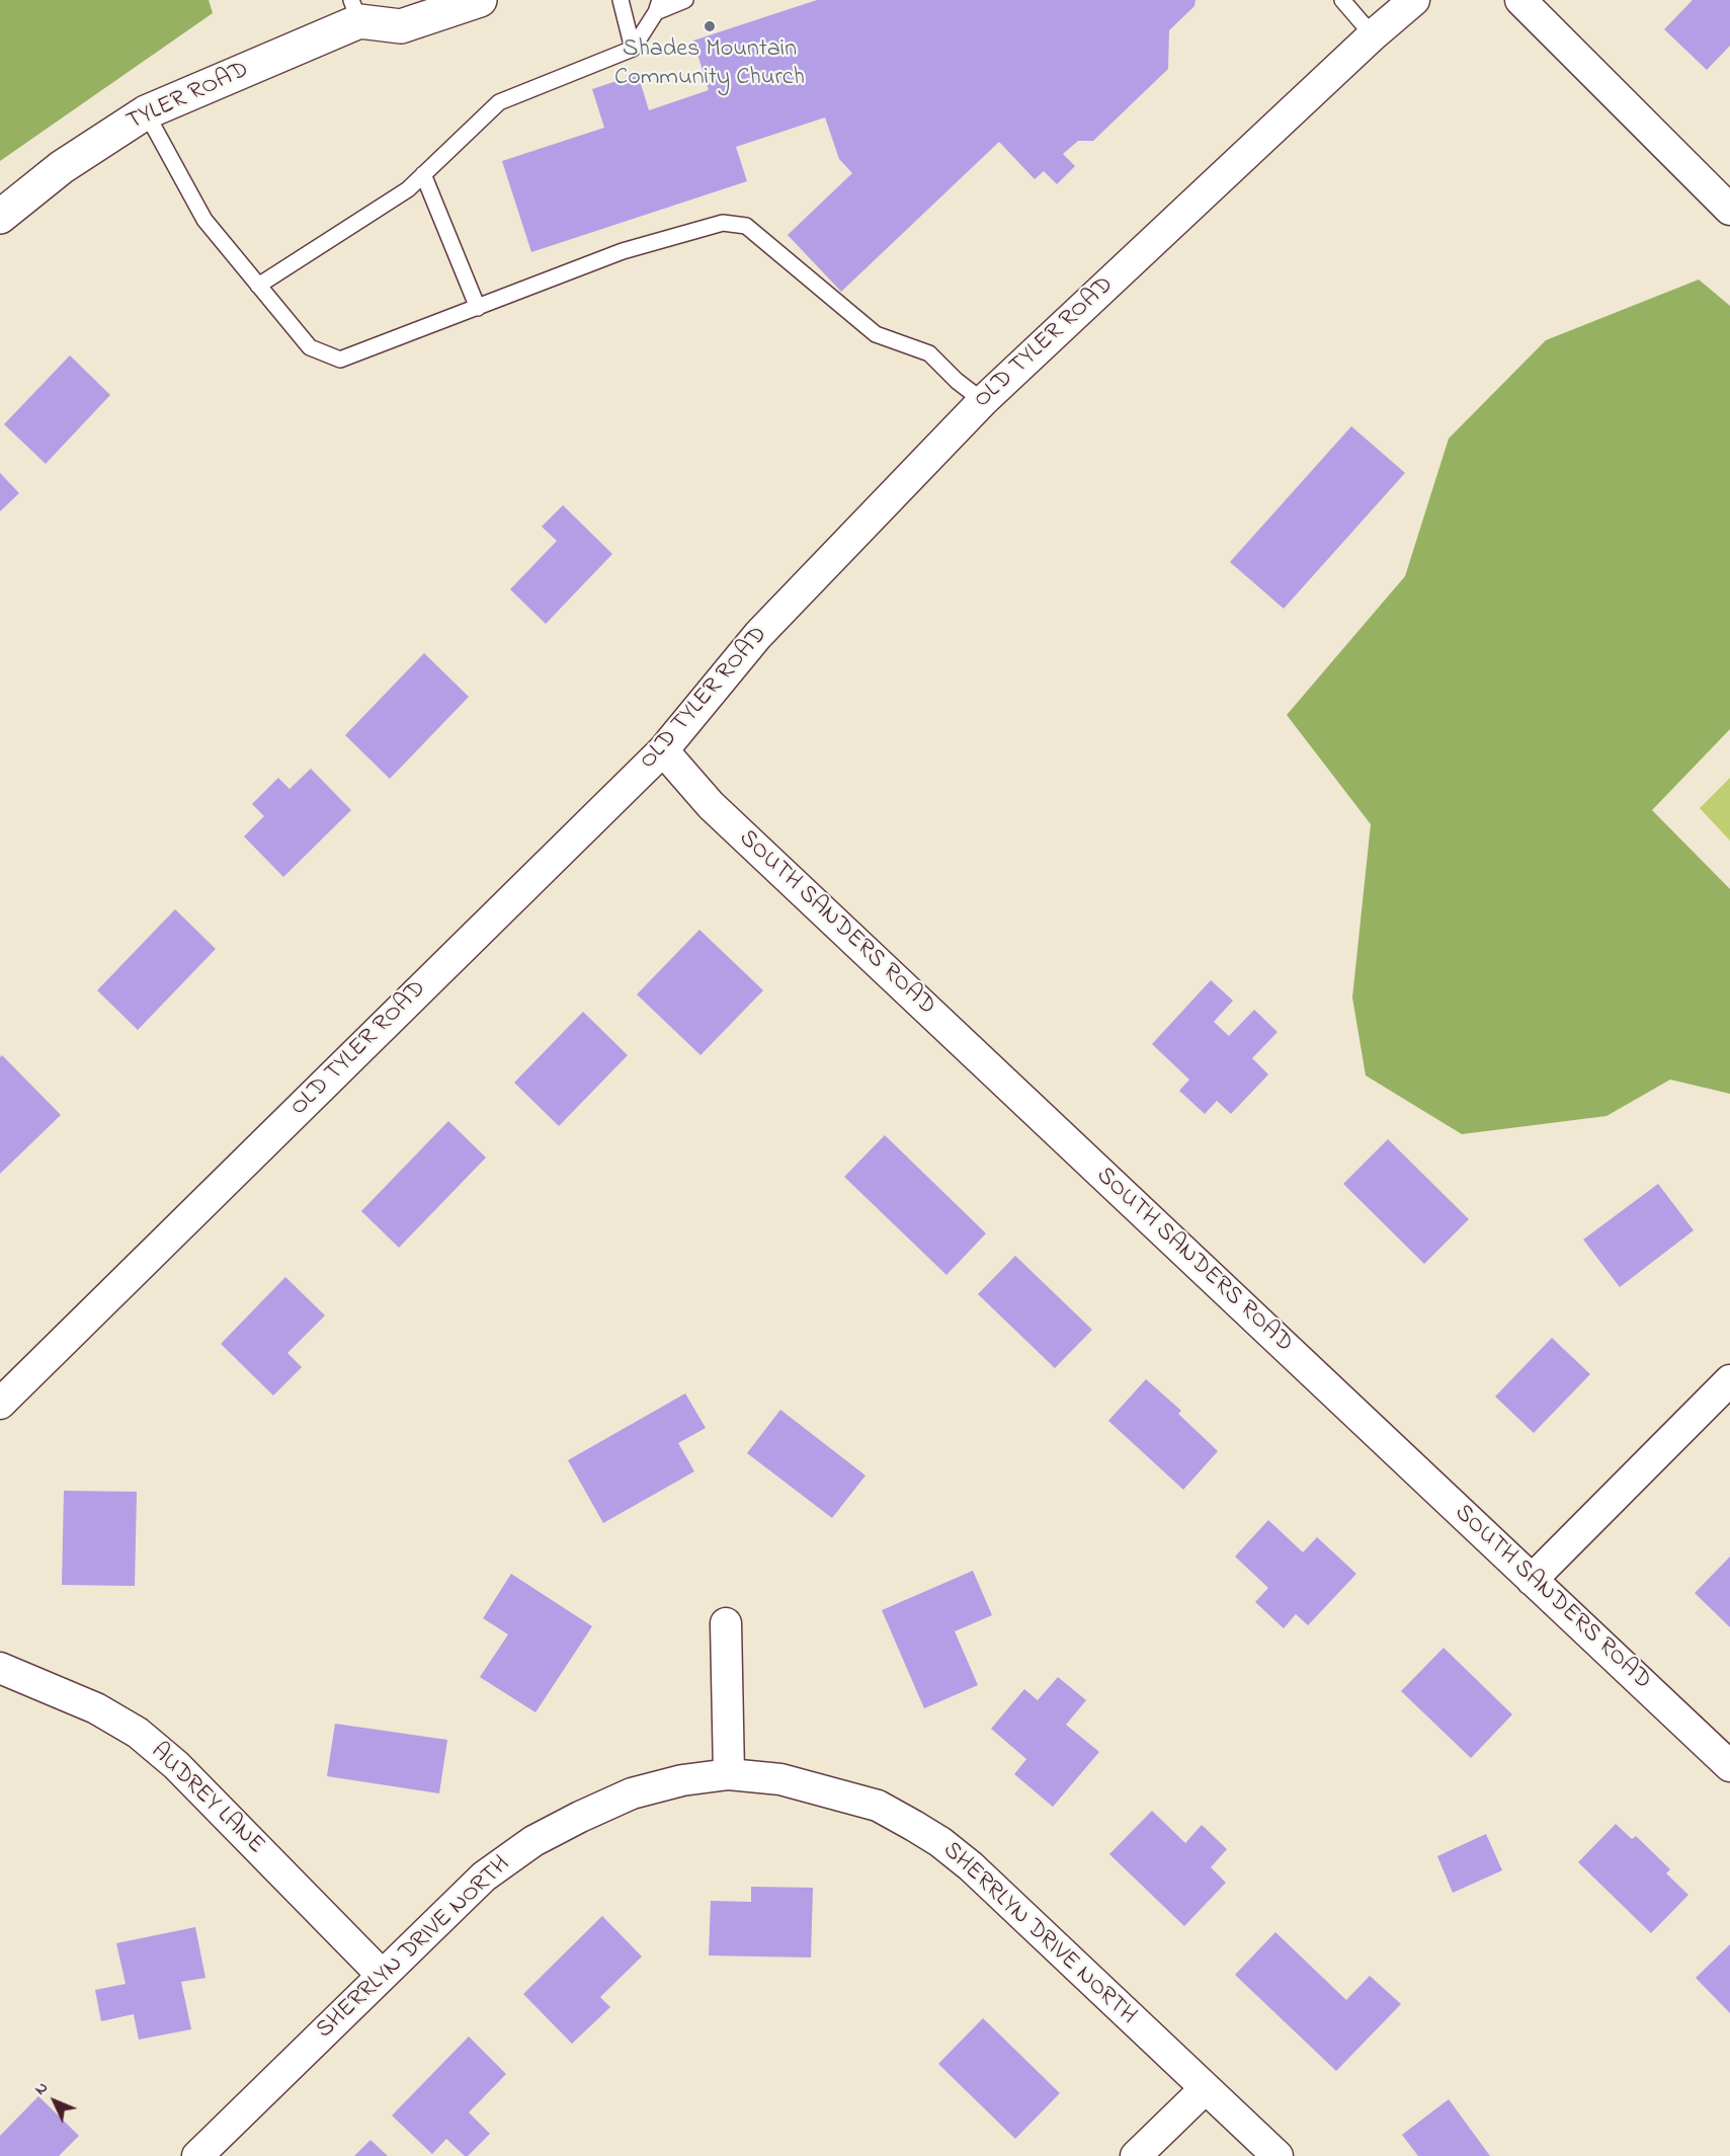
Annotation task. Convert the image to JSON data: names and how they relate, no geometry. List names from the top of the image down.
{
  "streets": {
    "street": [
      "TYLER ROAD",
      "OLD TYLER ROAD",
      "SOUTH SANDERS ROAD",
      "AUDREY LANE",
      "SHERRLYN DRIVE NORTH"
    ]
  },
  "crossings": [
    ["OLD TYLER ROAD", "SOUTH SANDERS ROAD"],
    ["AUDREY LANE", "SHERRLYN DRIVE NORTH"]
  ],
  "places": ["Shades Mountain Community Church"],
  "north": "top left"
}
